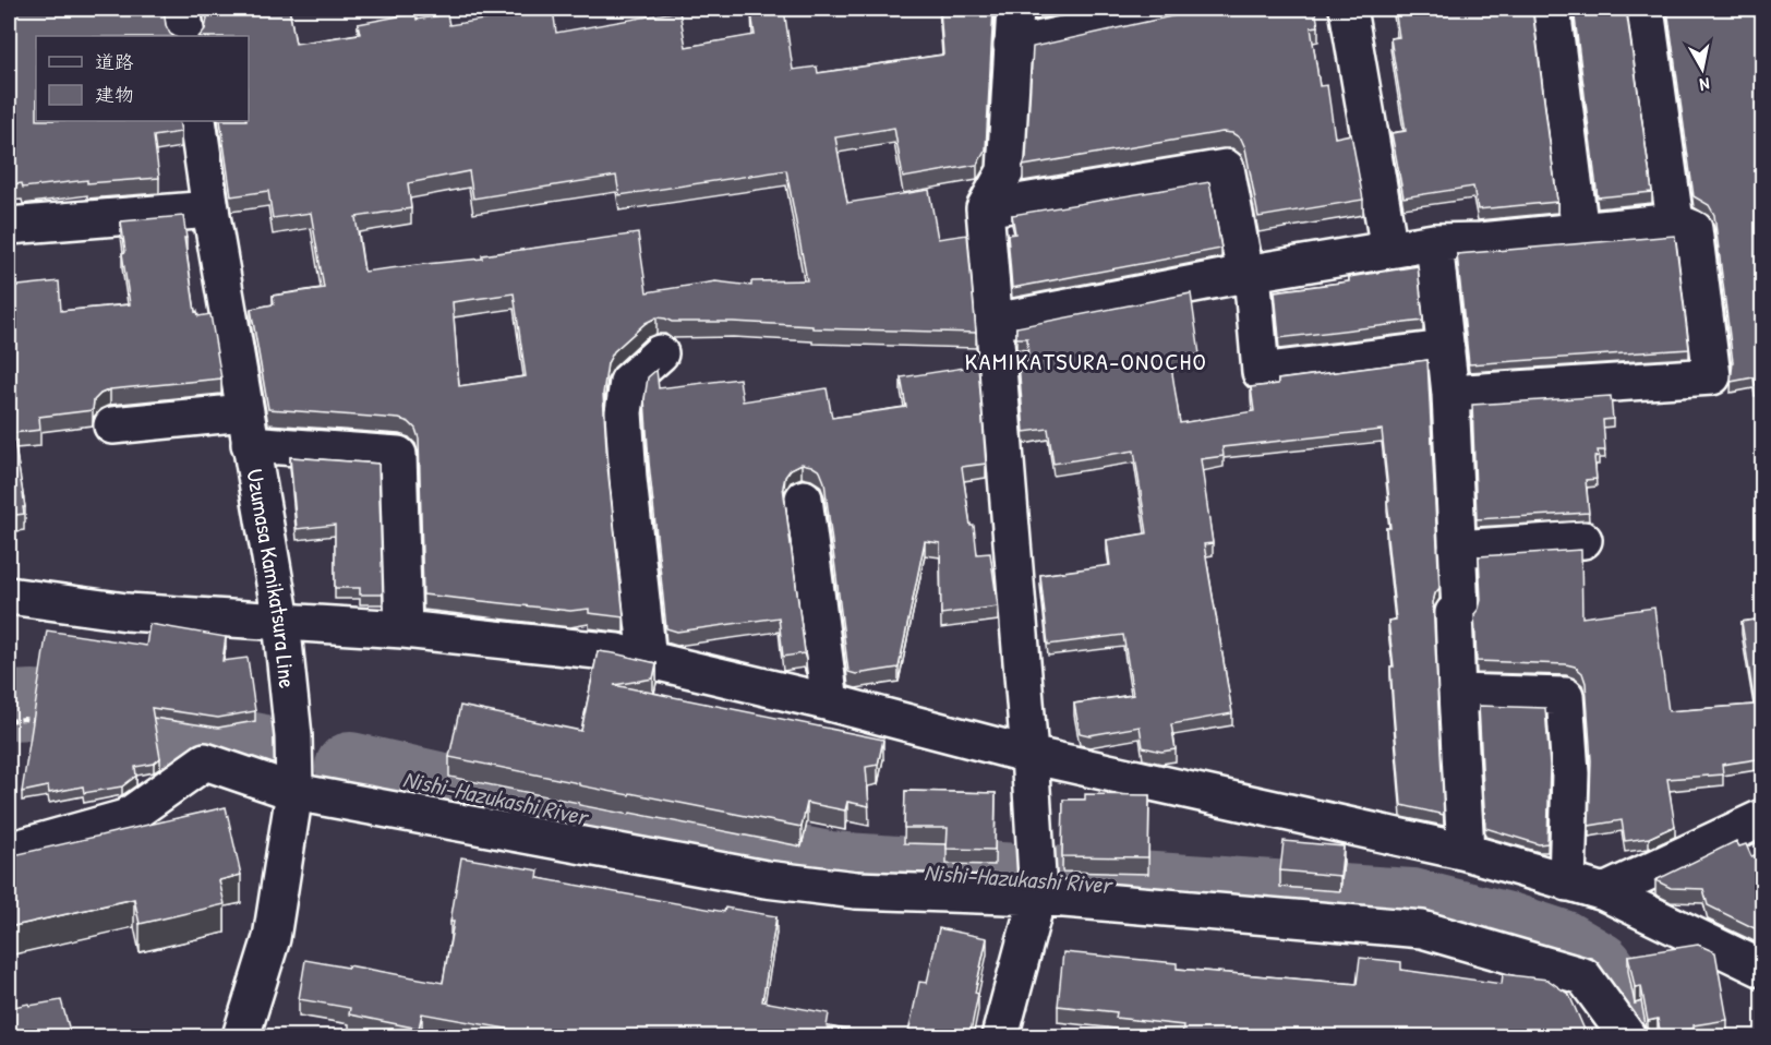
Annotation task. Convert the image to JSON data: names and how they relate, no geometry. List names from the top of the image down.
{
  "streets": {
    "street": ["Uzumasa Kamikatsura Line"]
  },
  "districts": ["KAMIKATSURA-ONOCHO"],
  "water": ["Nishi-Hazukashi River"],
  "legend": ["道路", "建物"],
  "north": "bottom"
}
